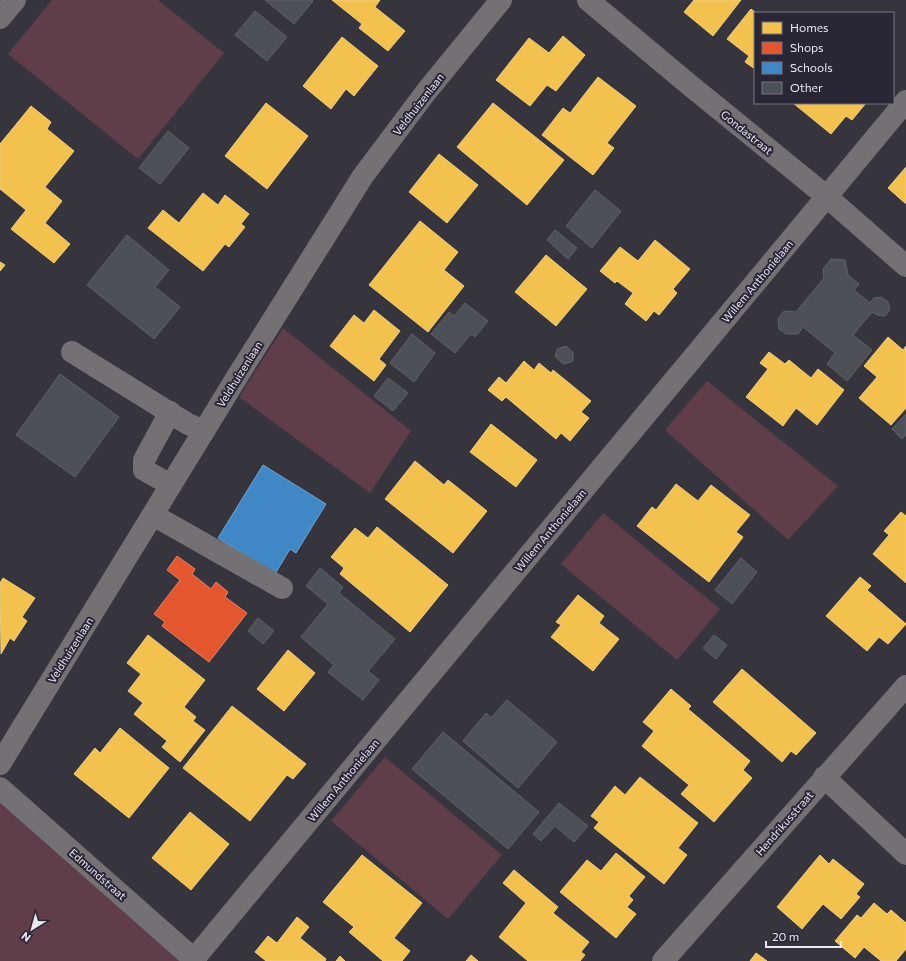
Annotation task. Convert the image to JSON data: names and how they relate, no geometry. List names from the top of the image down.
{
  "streets": {
    "street": [
      "Veldhuizenlaan",
      "Gondastraat",
      "Willem Anthonielaan",
      "Hendrikusstraat",
      "Edmundstraat"
    ]
  },
  "crossings": [
    ["Gondastraat", "Willem Anthonielaan"],
    ["Willem Anthonielaan", "Edmundstraat"]
  ],
  "legend": [
    "Homes",
    "Shops",
    "Schools",
    "Other"
  ],
  "scale_bar": "20 m",
  "north": "bottom left"
}
